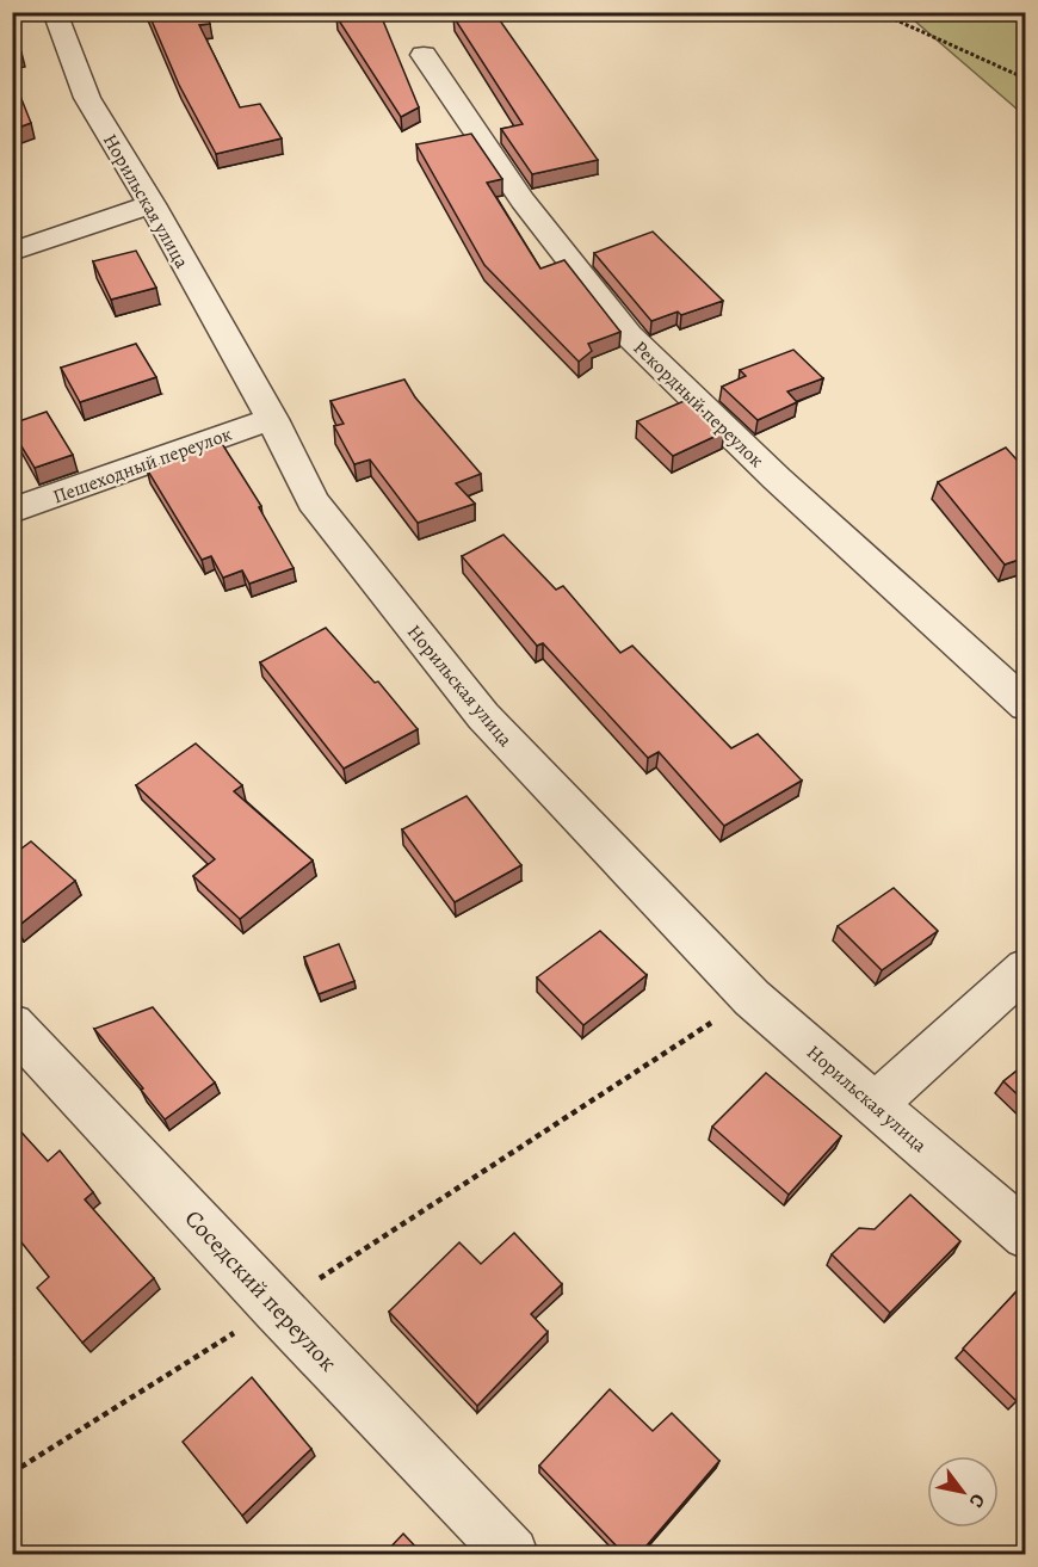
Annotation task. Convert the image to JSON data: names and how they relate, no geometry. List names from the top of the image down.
{
  "streets": {
    "street": [
      "Норильская улица",
      "Рекордный переулок",
      "Пешеходный переулок",
      "Соседский переулок"
    ]
  },
  "crossings": [
    ["Норильская улица", "Пешеходный переулок"]
  ],
  "north": "bottom right"
}
